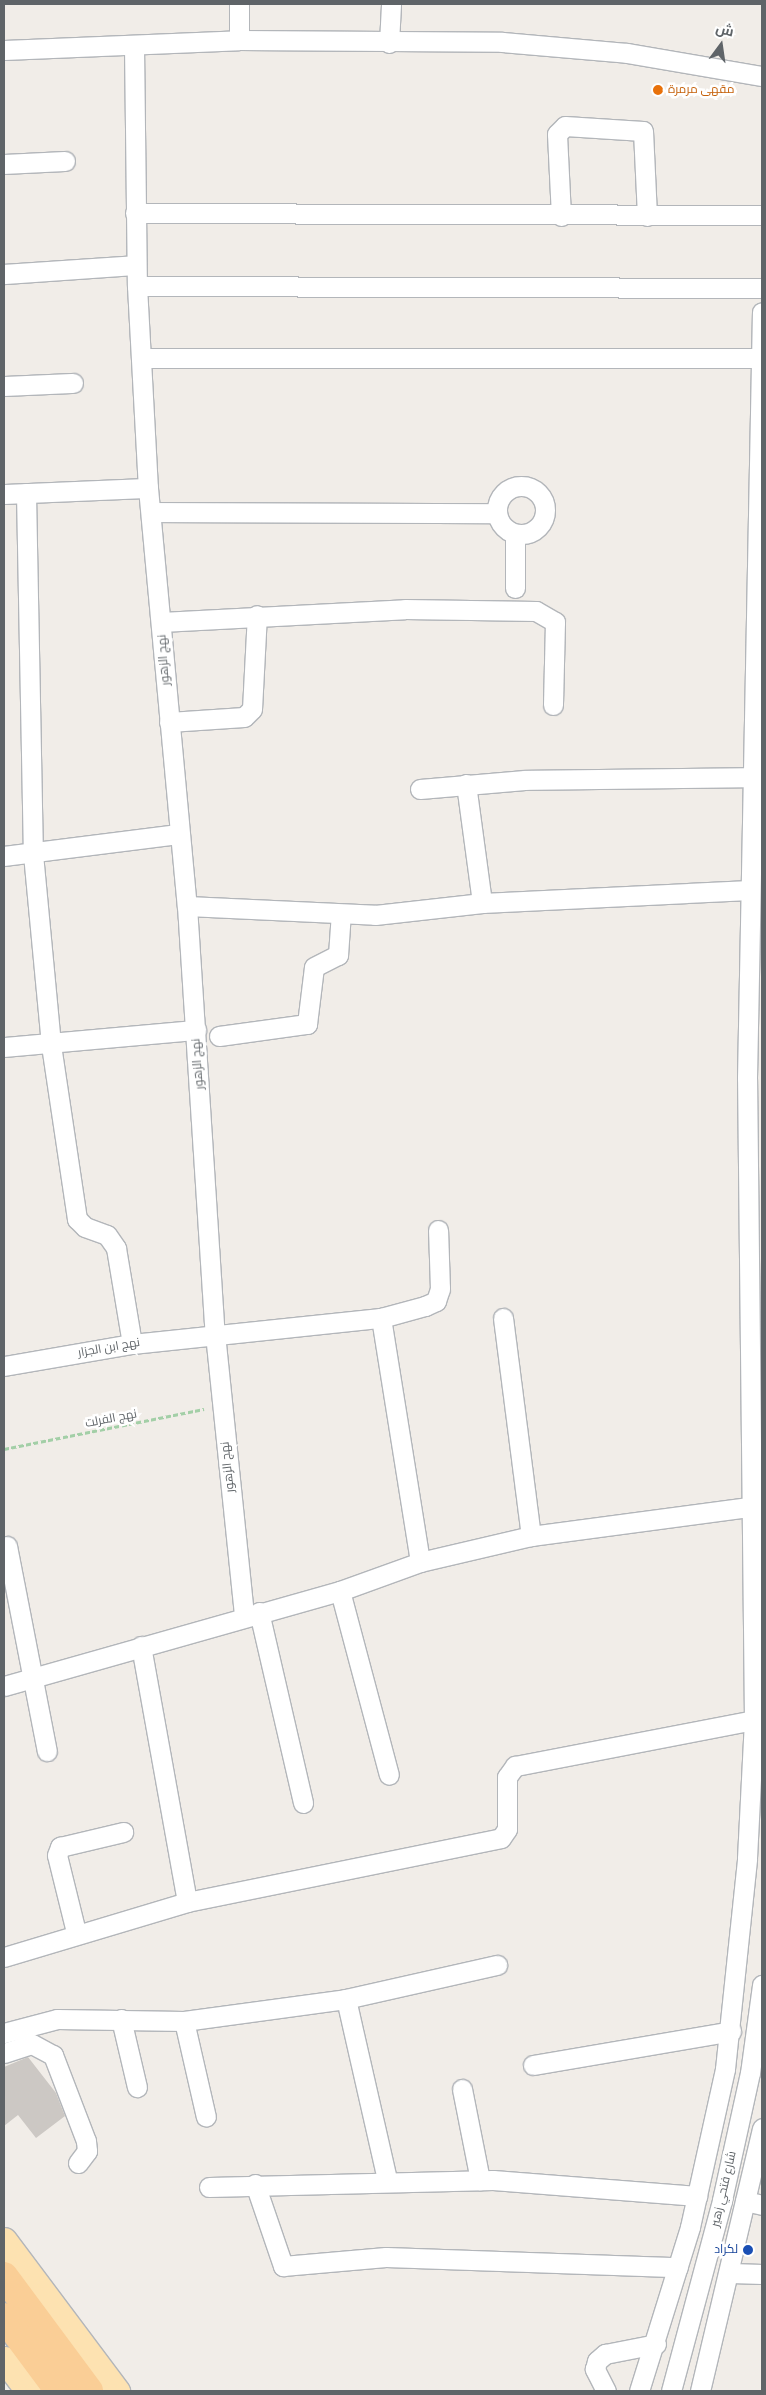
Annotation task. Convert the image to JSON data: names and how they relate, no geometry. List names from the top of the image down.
{
  "streets": {
    "street": ["نهج الزهور", "نهج ابن الجزار", "شارع فتحي زهير"],
    "path": ["نهج الفرلت"]
  },
  "crossings": [
    ["نهج الزهور", "نهج ابن الجزار"],
    ["نهج الزهور", "نهج الفرلت"]
  ],
  "places": ["مقهى مرمرة", "لكراد"],
  "north": "top"
}
